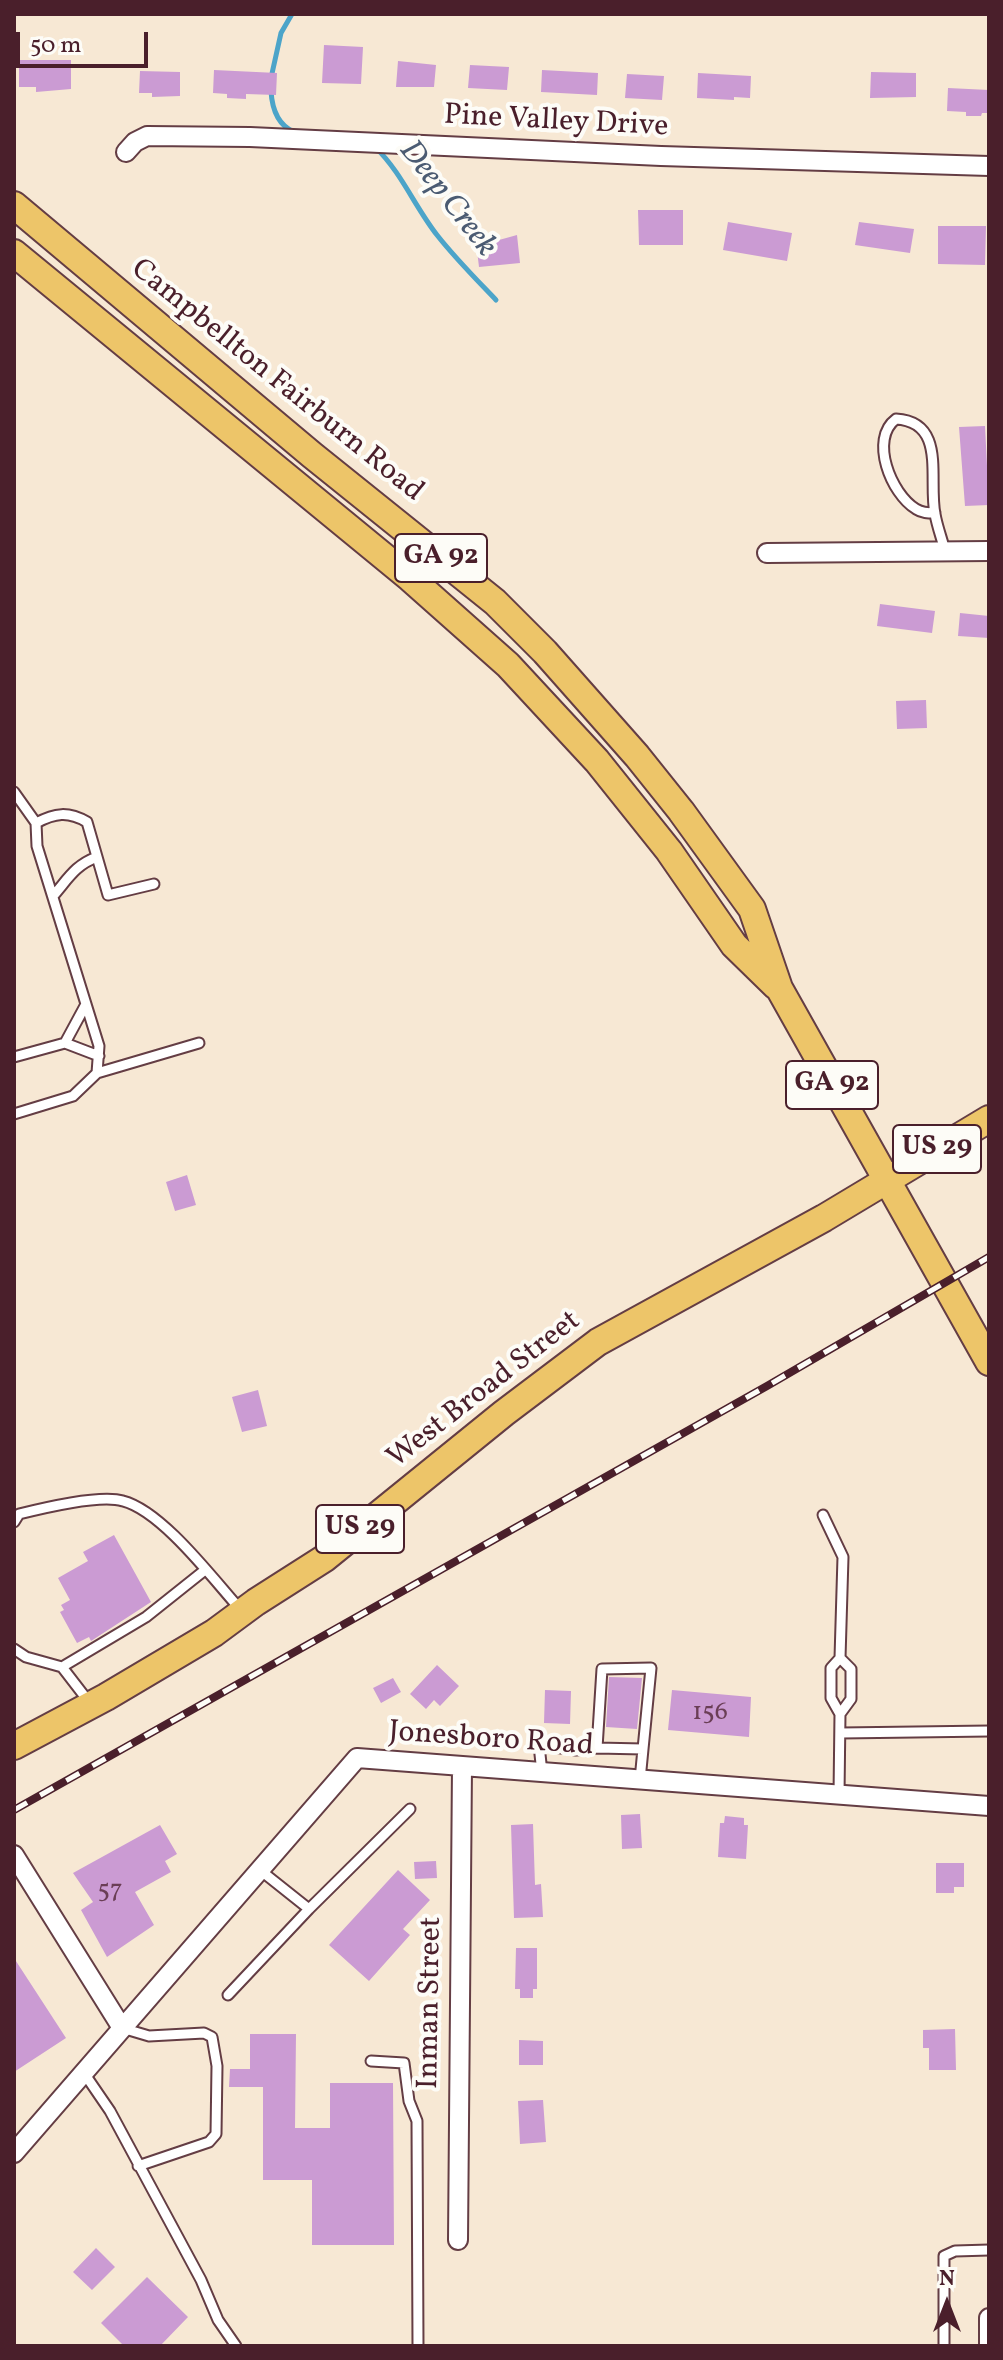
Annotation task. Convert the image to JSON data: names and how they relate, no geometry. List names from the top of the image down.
{
  "streets": {
    "main road": [
      "Campbellton Fairburn Road",
      "GA 92",
      "US 29",
      "West Broad Street"
    ],
    "street": ["Pine Valley Drive", "Jonesboro Road", "Inman Street"]
  },
  "crossings": [
    ["Campbellton Fairburn Road", "US 29"],
    ["Campbellton Fairburn Road", "West Broad Street"],
    ["US 29", "West Broad Street"],
    ["Jonesboro Road", "Inman Street"]
  ],
  "water": ["Deep Creek"],
  "house_numbers": ["156", "57"],
  "scale_bar": "50 m",
  "north": "top"
}
